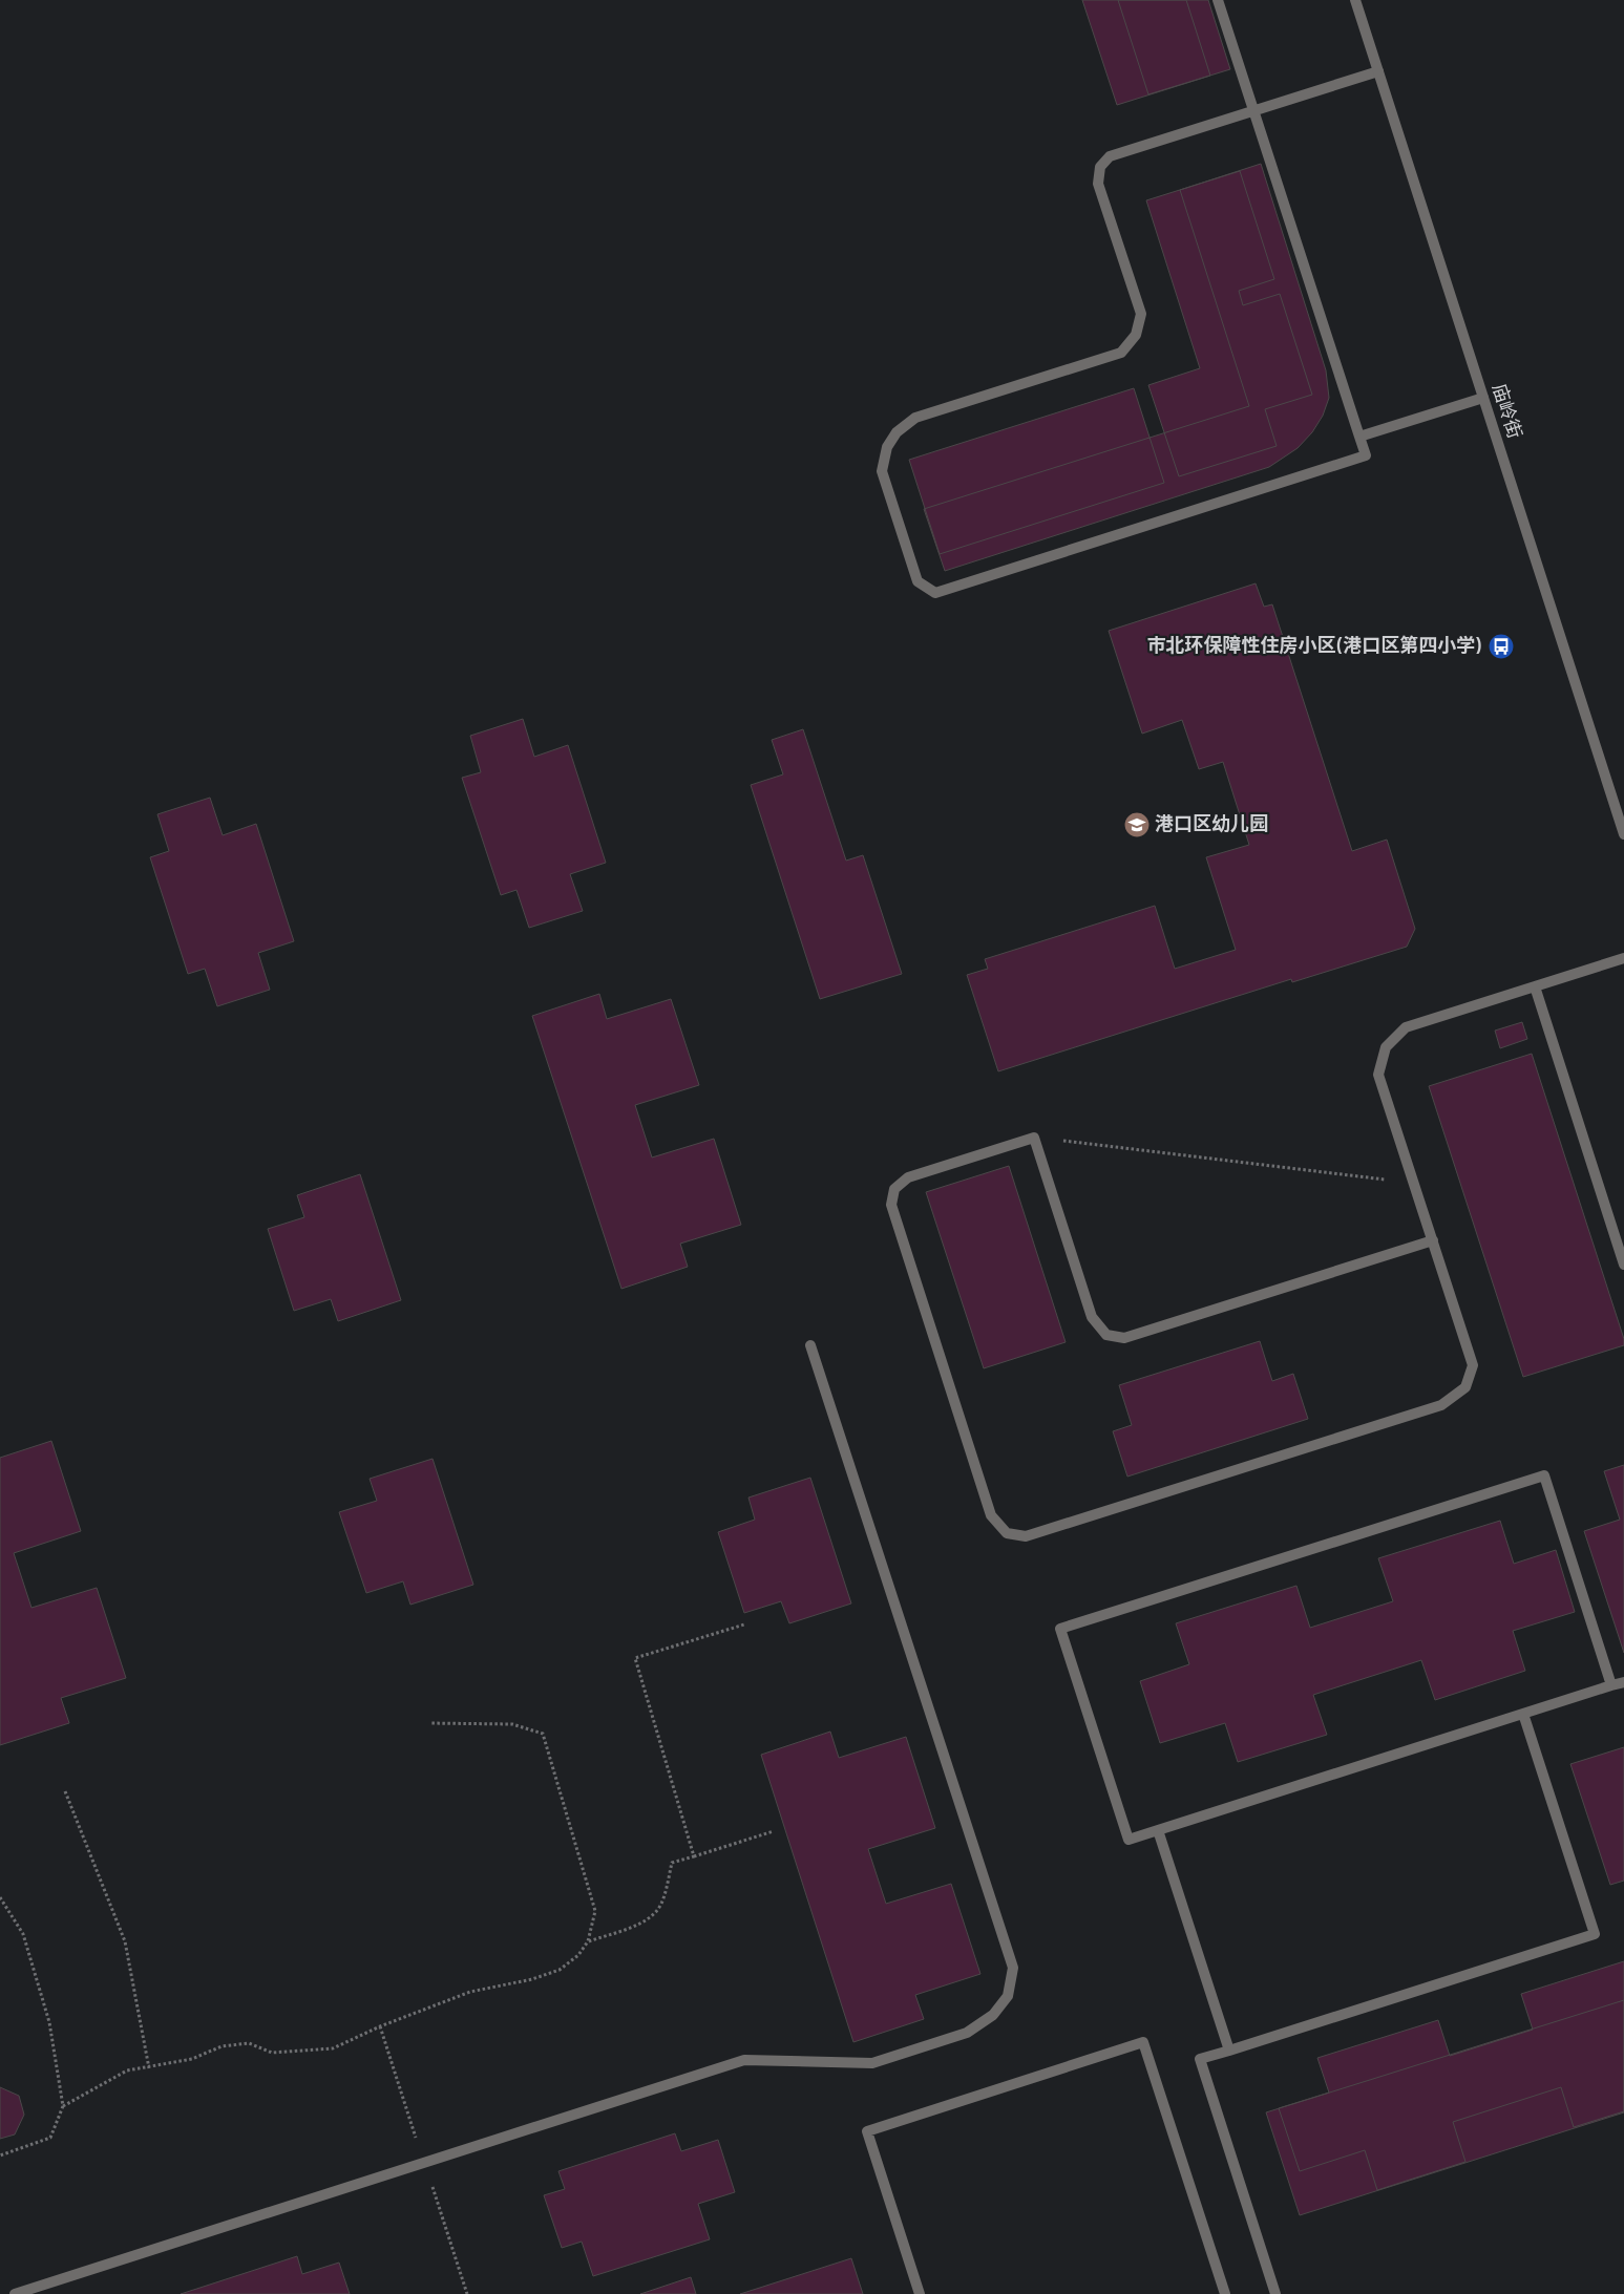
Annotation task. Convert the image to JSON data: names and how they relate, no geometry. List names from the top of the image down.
{
  "streets": {
    "street": ["庙岭街"]
  },
  "places": {
    "bus stop": ["巿北环保障性住房小区(港口区第四小学)"],
    "school or university": ["港口区幼儿园"]
  }
}
